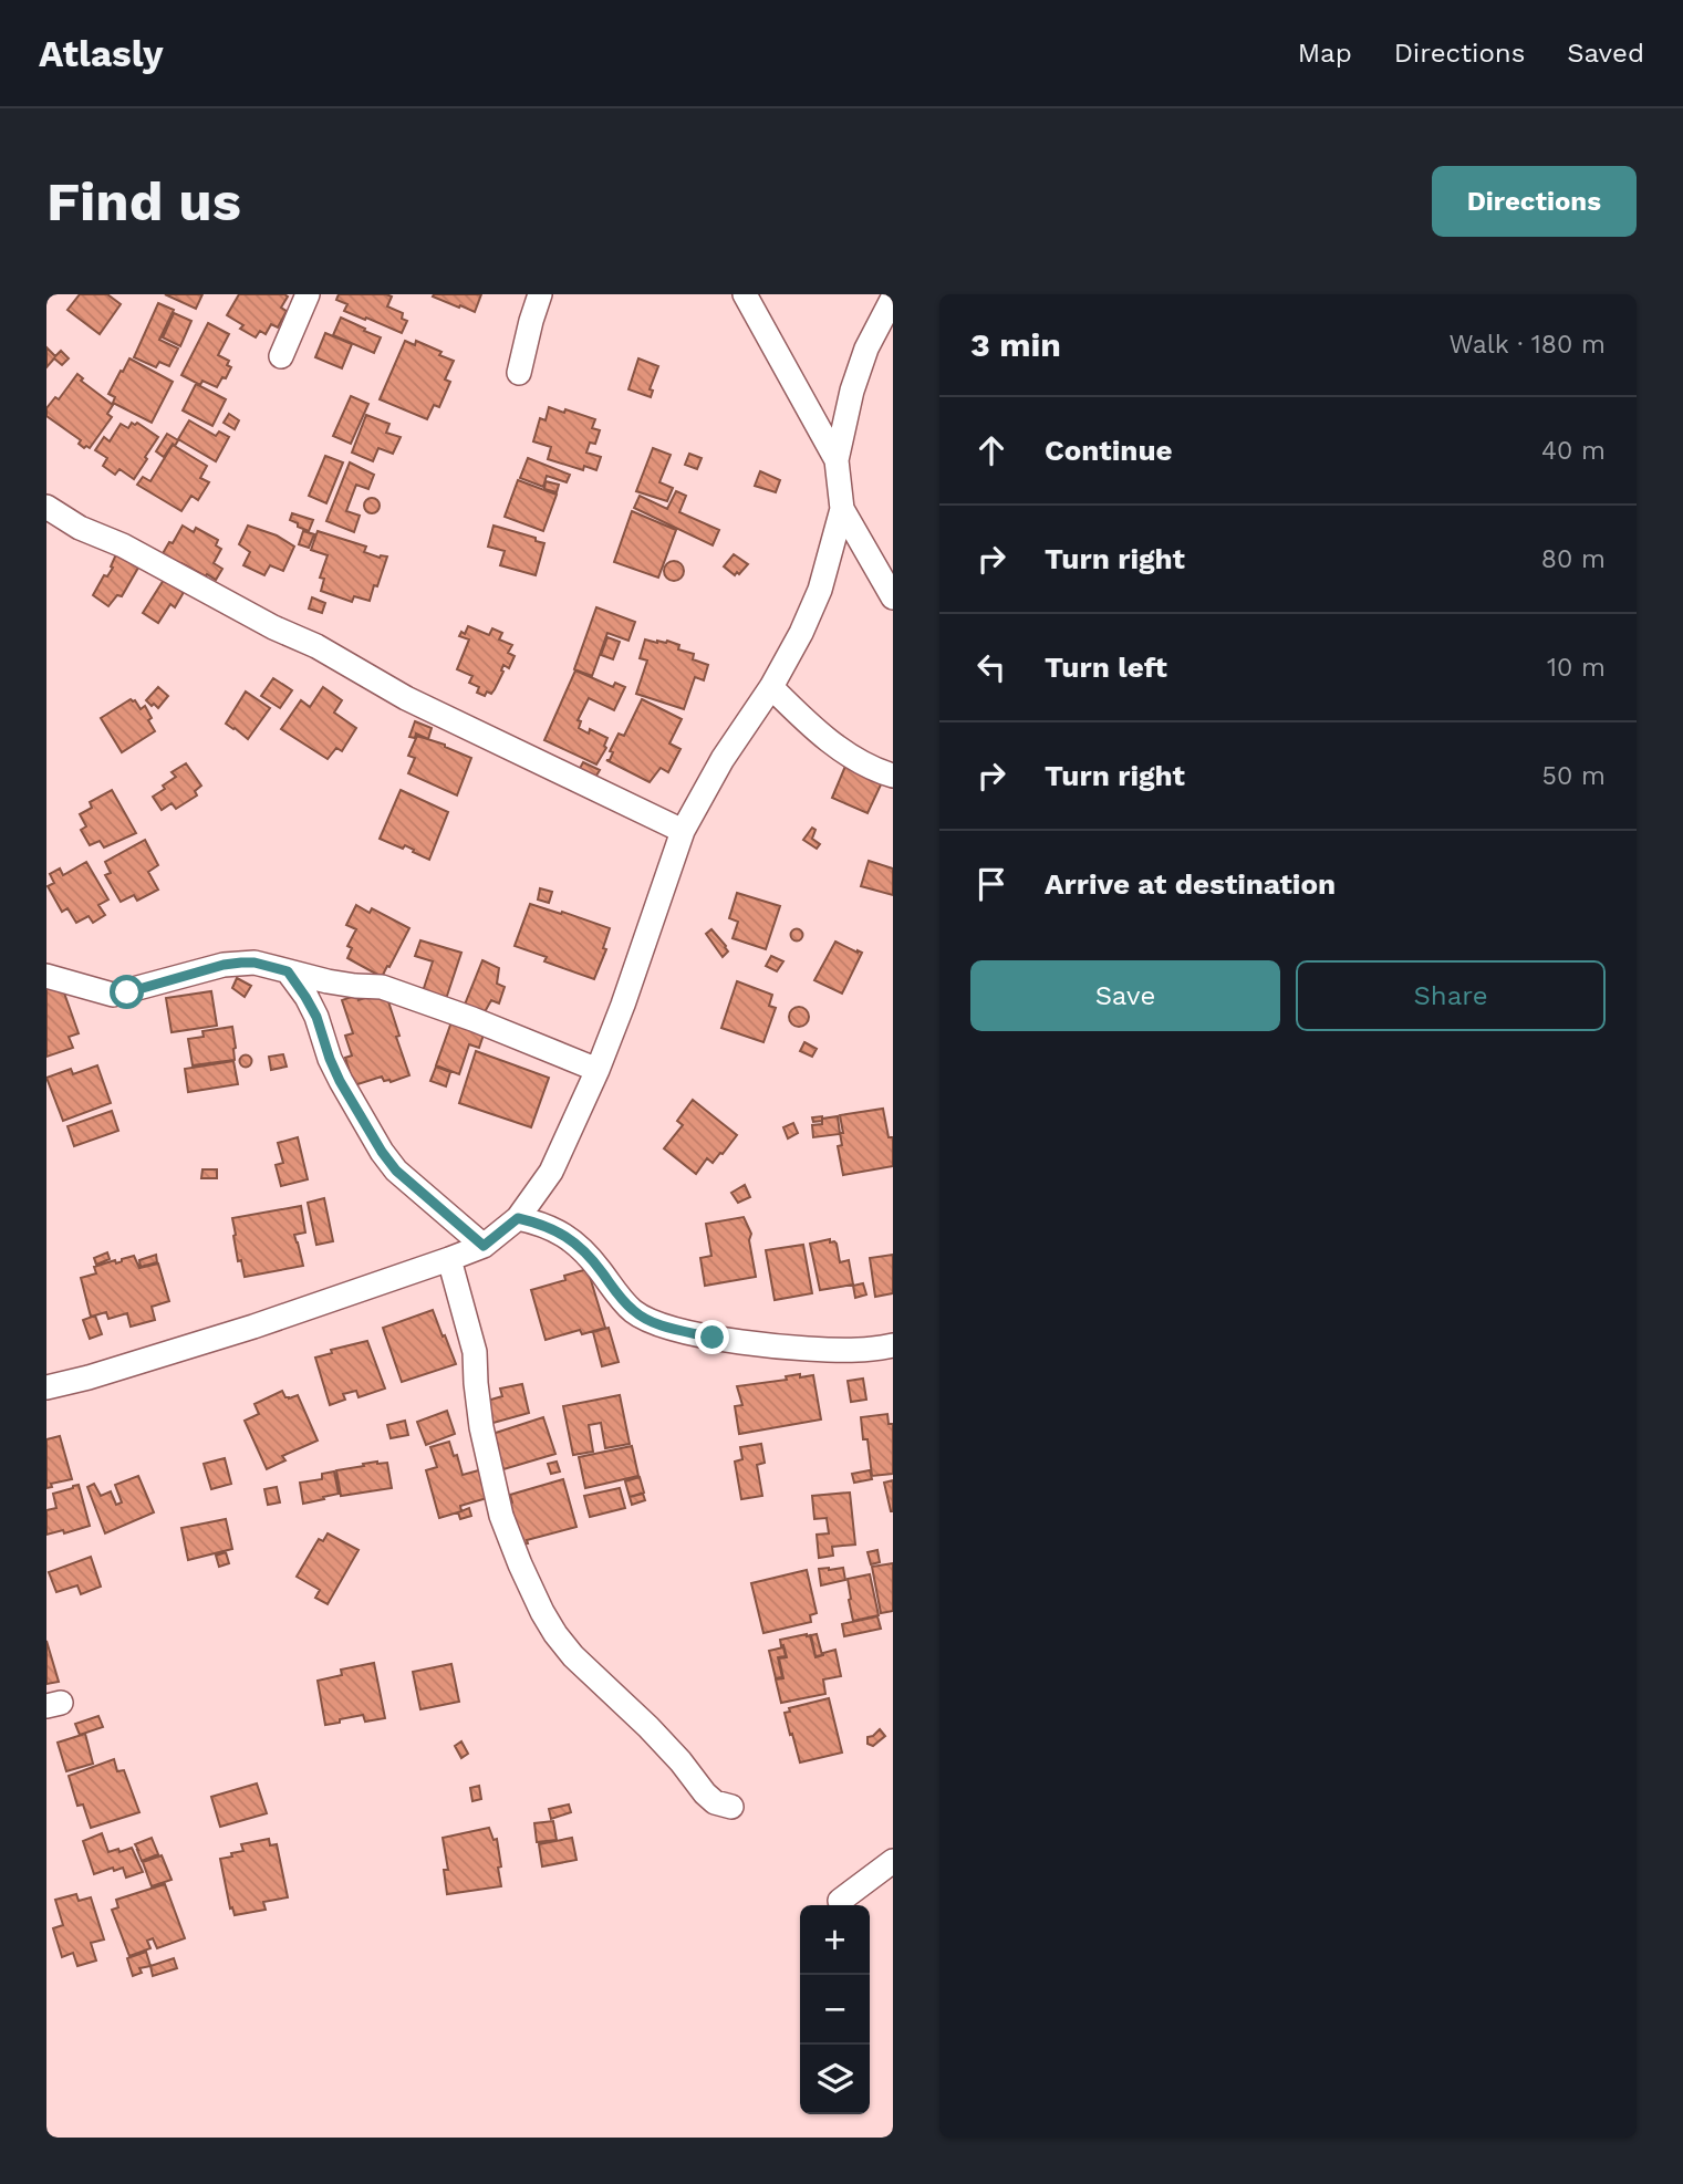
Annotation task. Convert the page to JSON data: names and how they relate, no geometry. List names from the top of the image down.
{
  "page": {
    "header": "Atlasly",
    "nav": ["Map", "Directions", "Saved"],
    "buttons": [
      "Directions",
      ["Save", "Share"]
    ],
    "title": "Find us",
    "heading": ["3 min", "Walk · 180 m"],
    "list": [
      ["Continue", "40 m"],
      ["Turn right", "80 m"],
      ["Turn left", "10 m"],
      ["Turn right", "50 m"],
      "Arrive at destination"
    ],
    "map_buttons": ["+", "−"]
  }
}
